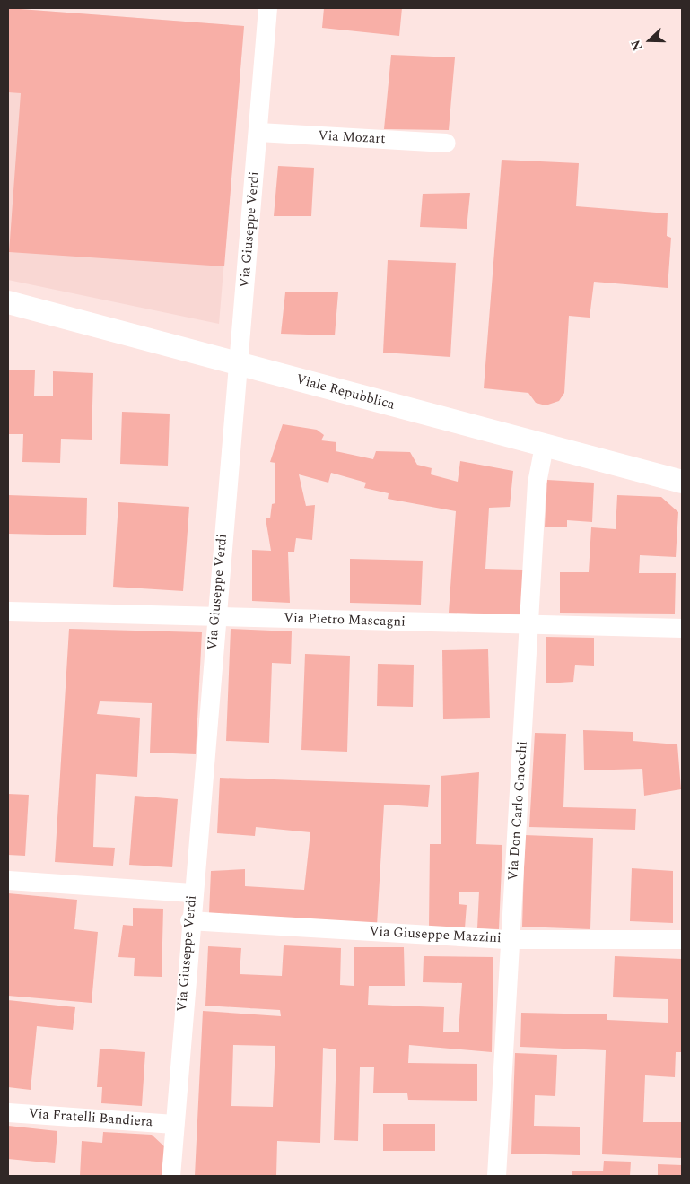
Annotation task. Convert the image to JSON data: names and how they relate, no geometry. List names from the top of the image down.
{
  "streets": {
    "street": [
      "Via Mozart",
      "Via Giuseppe Verdi",
      "Viale Repubblica",
      "Via Pietro Mascagni",
      "Via Don Carlo Gnocchi",
      "Via Giuseppe Mazzini",
      "Via Fratelli Bandiera"
    ]
  },
  "crossings": [
    ["Via Mozart", "Via Giuseppe Verdi"],
    ["Via Giuseppe Verdi", "Viale Repubblica"],
    ["Via Giuseppe Verdi", "Via Pietro Mascagni"],
    ["Via Giuseppe Verdi", "Via Giuseppe Mazzini"],
    ["Via Giuseppe Verdi", "Via Fratelli Bandiera"],
    ["Viale Repubblica", "Via Don Carlo Gnocchi"],
    ["Via Pietro Mascagni", "Via Don Carlo Gnocchi"],
    ["Via Don Carlo Gnocchi", "Via Giuseppe Mazzini"]
  ],
  "north": "left"
}
